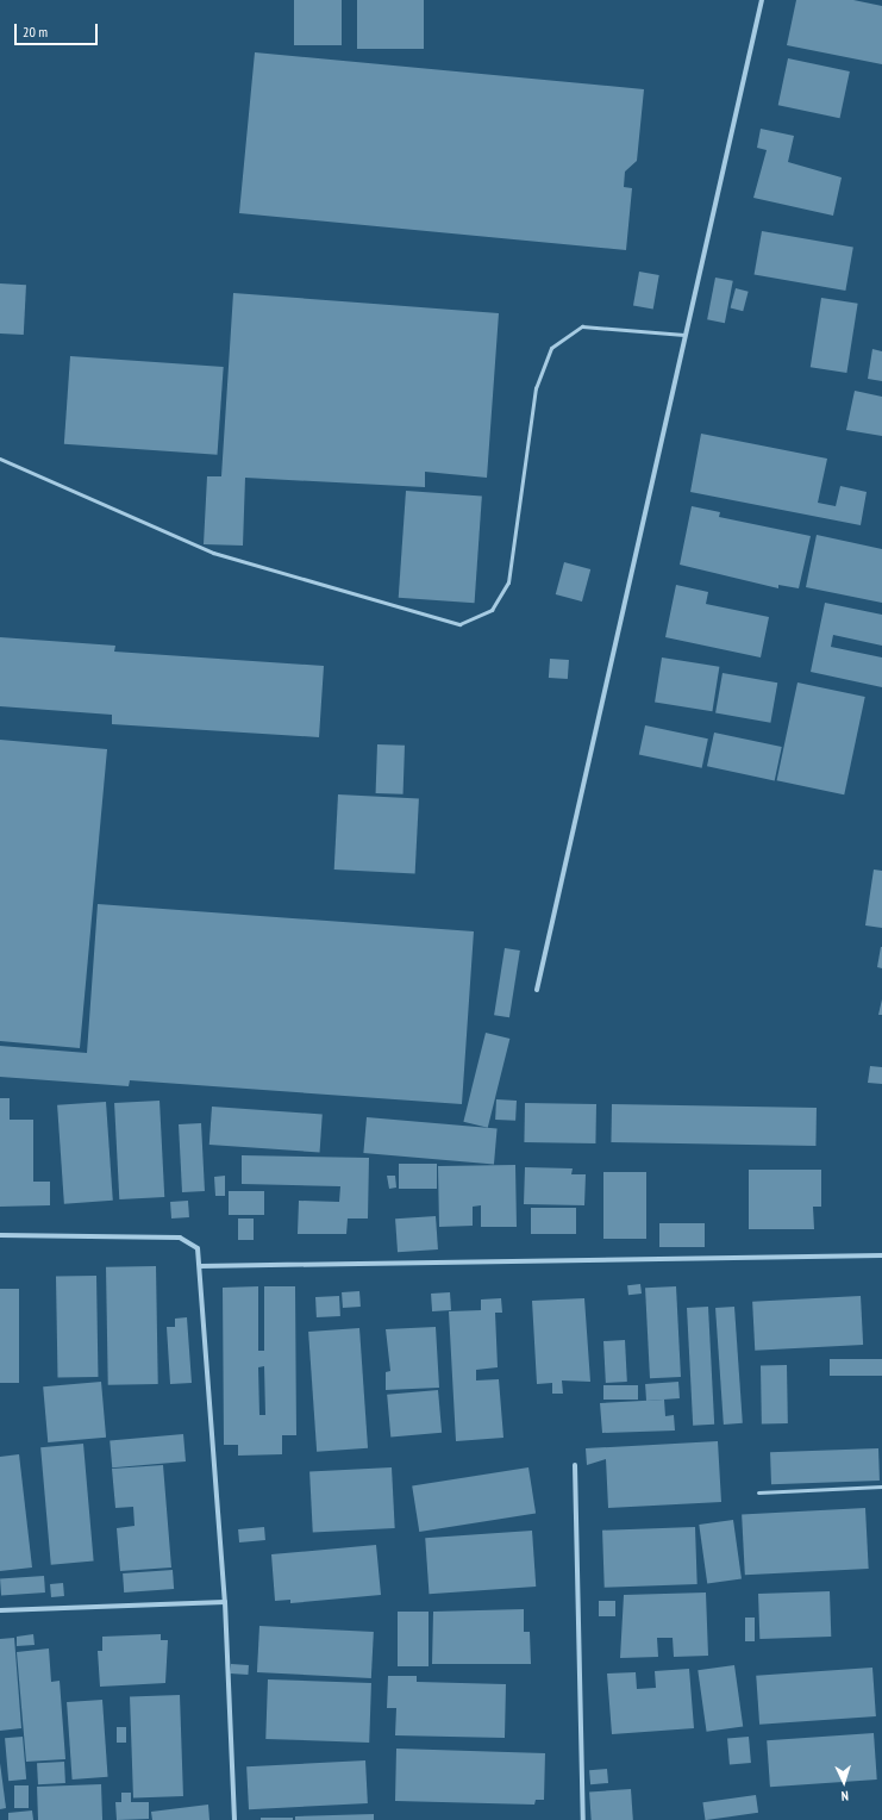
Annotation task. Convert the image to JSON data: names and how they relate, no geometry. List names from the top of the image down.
{
  "scale_bar": "20 m",
  "north": "bottom"
}
